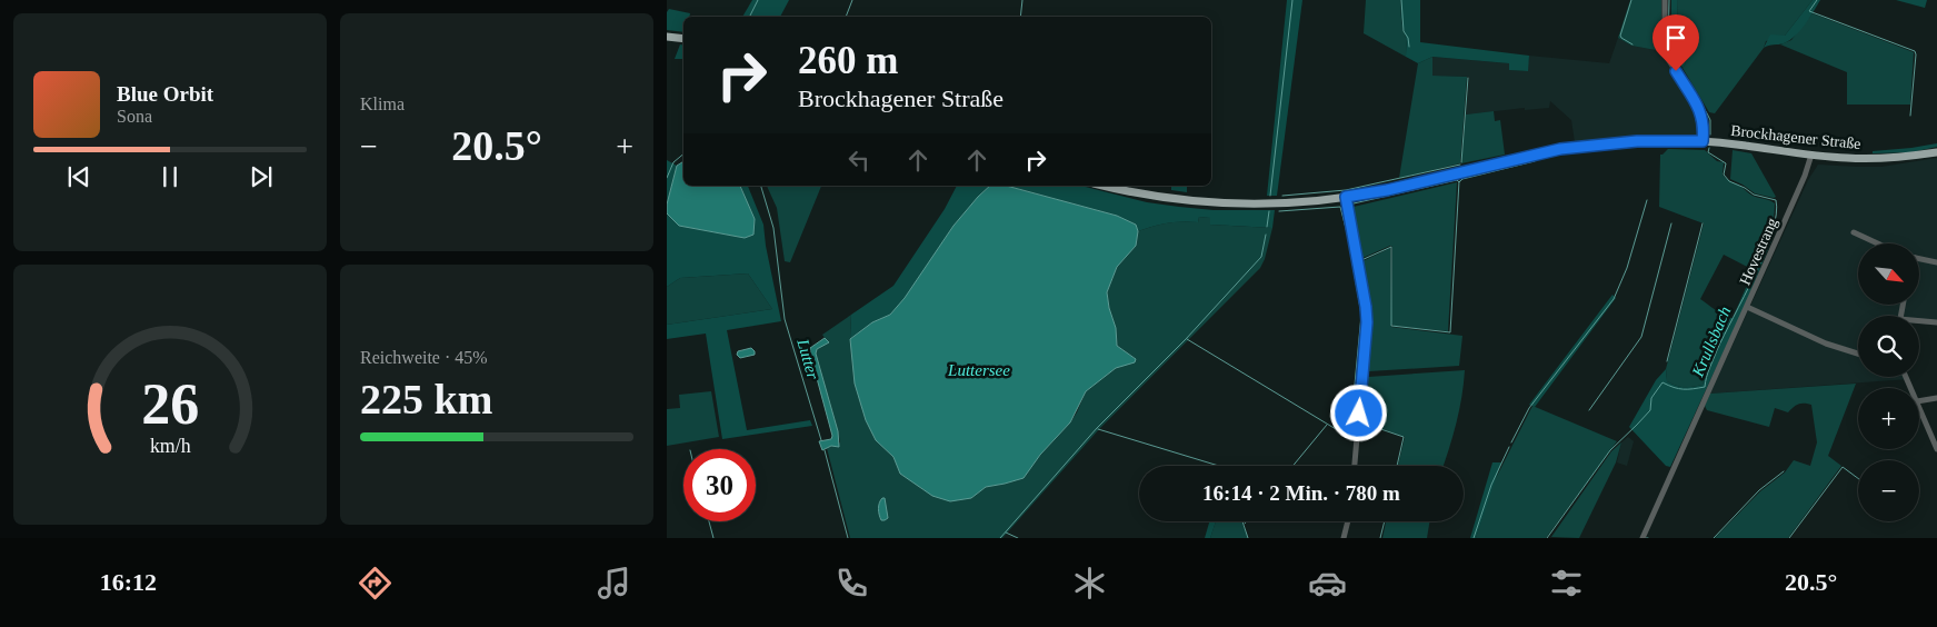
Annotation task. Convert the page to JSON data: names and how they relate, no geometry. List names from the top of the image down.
{
  "streets": {
    "main road": ["Brockhagener Straße"],
    "street": ["Hovestrang"]
  },
  "crossings": [
    ["Brockhagener Straße", "Hovestrang"]
  ],
  "water": ["Krullsbach", "Lutter", "Luttersee"],
  "north": "bottom right",
  "page": {
    "tile": [
      "Klima",
      ["Reichweite · 45%", "225 km"]
    ],
    "turn": ["260 m", "Brockhagener Straße"],
    "song": ["Blue Orbit", "Sona"],
    "heat": ["−", "20.5°", "+"],
    "map_buttons": ["+", "−"],
    "limit": "30",
    "trip": "16:14 · 2 Min. · 780 m",
    "tabs": ["16:12", "20.5°"],
    "gauge": ["26", "km/h"]
  }
}
